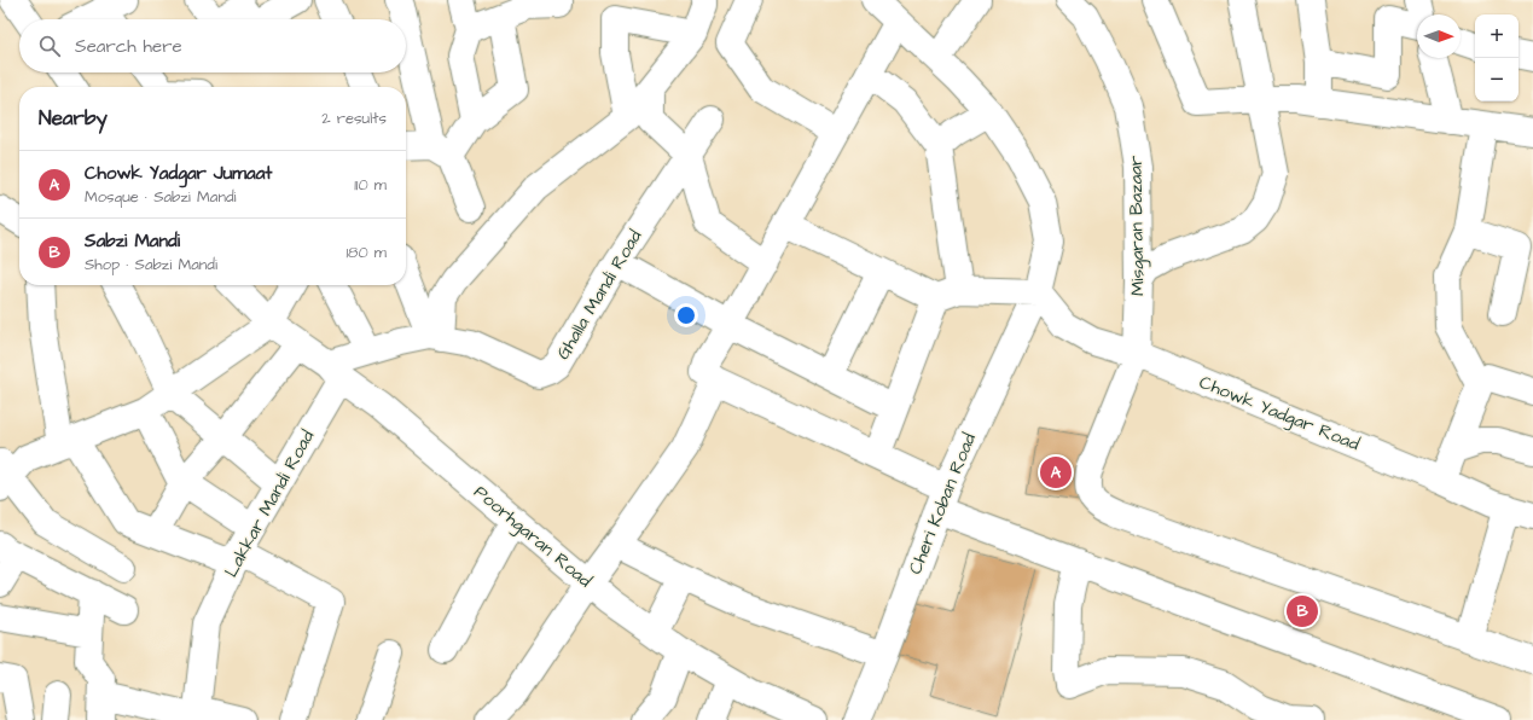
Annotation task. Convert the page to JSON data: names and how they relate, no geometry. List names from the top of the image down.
{
  "streets": {
    "street": [
      "Misgaran Bazaar",
      "Ghalla Mandi Road",
      "Chowk Yadgar Road",
      "Lakkar Mandi Road",
      "Cheri Koban Road",
      "Poorhgaran Road"
    ]
  },
  "crossings": [
    ["Misgaran Bazaar", "Chowk Yadgar Road"],
    ["Ghalla Mandi Road", "Lakkar Mandi Road"],
    ["Ghalla Mandi Road", "Poorhgaran Road"],
    ["Chowk Yadgar Road", "Cheri Koban Road"],
    ["Lakkar Mandi Road", "Poorhgaran Road"]
  ],
  "north": "right",
  "page": {
    "map_buttons": ["+", "−"],
    "search": "Search here",
    "heading": ["Nearby", "2 results"],
    "list": [
      {
        "mark": "A",
        "name": "Chowk Yadgar Jumaat",
        "note": "Mosque · Sabzi Mandi",
        "value": "110 m"
      },
      {
        "mark": "B",
        "name": "Sabzi Mandi",
        "note": "Shop · Sabzi Mandi",
        "value": "180 m"
      }
    ],
    "pins": ["A", "B"]
  }
}
